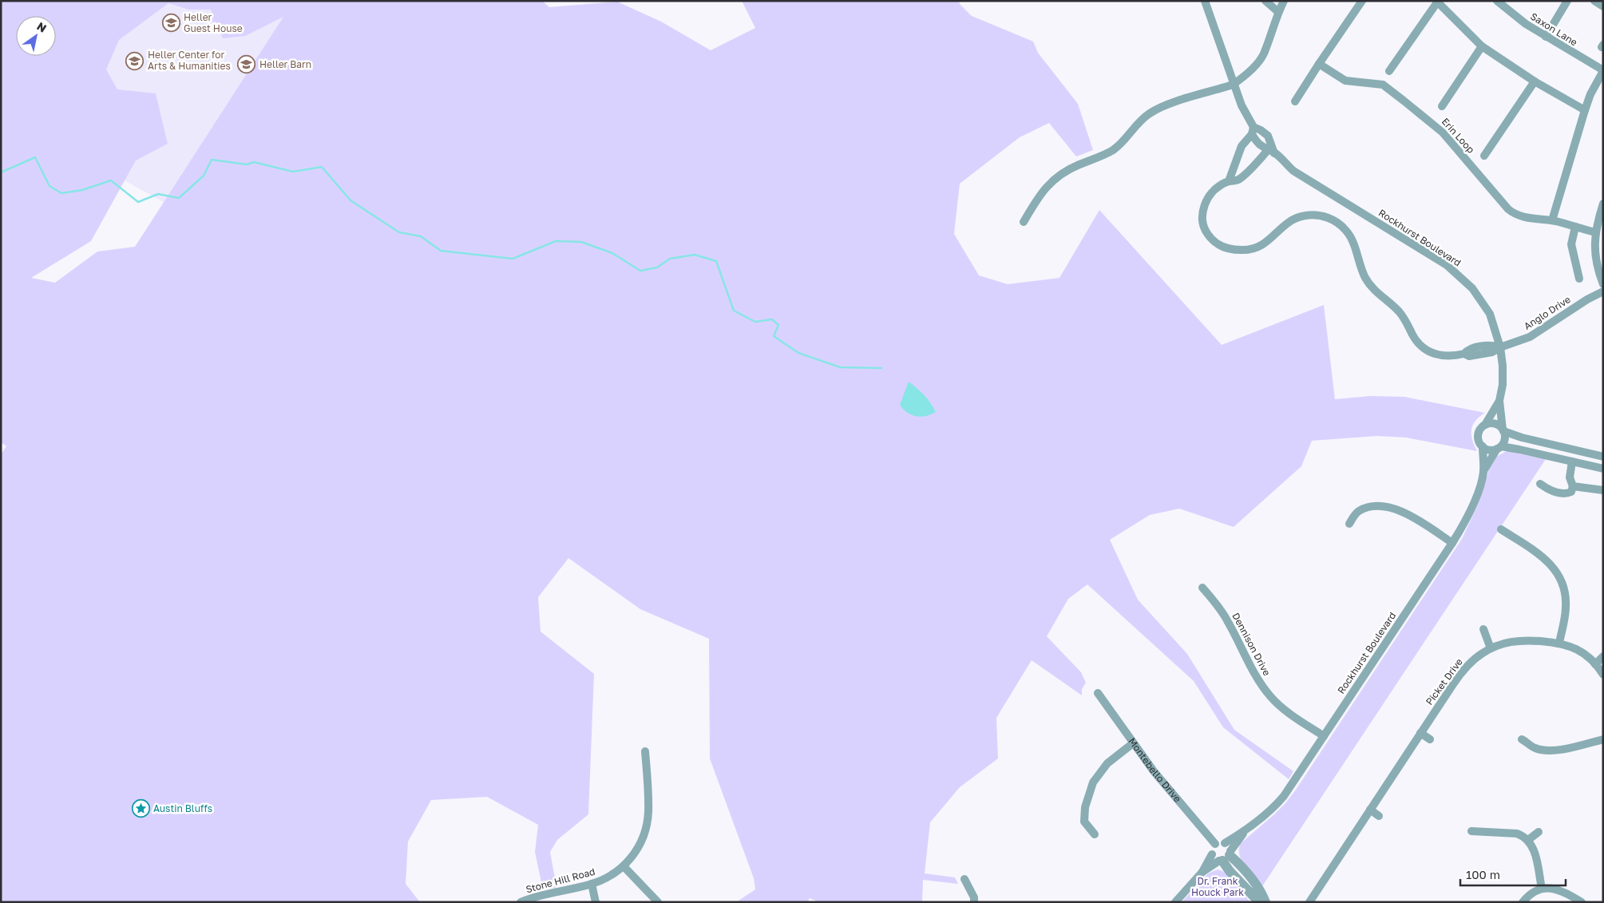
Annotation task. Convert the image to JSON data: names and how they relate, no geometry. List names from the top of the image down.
{
  "streets": {
    "street": [
      "Saxon Lane",
      "Erin Loop",
      "Rockhurst Boulevard",
      "Anglo Drive",
      "Dennison Drive",
      "Picket Drive",
      "Montebello Drive",
      "Stone Hill Road"
    ]
  },
  "crossings": [
    ["Rockhurst Boulevard", "Anglo Drive"],
    ["Rockhurst Boulevard", "Dennison Drive"],
    ["Rockhurst Boulevard", "Montebello Drive"]
  ],
  "parks": ["Dr. Frank Houck Park"],
  "places": {
    "school or university": ["Heller Guest House", "Heller Center for Arts & Humanities", "Heller Barn"],
    "place": ["Austin Bluffs"]
  },
  "scale_bar": "100 m",
  "north": "top right"
}
